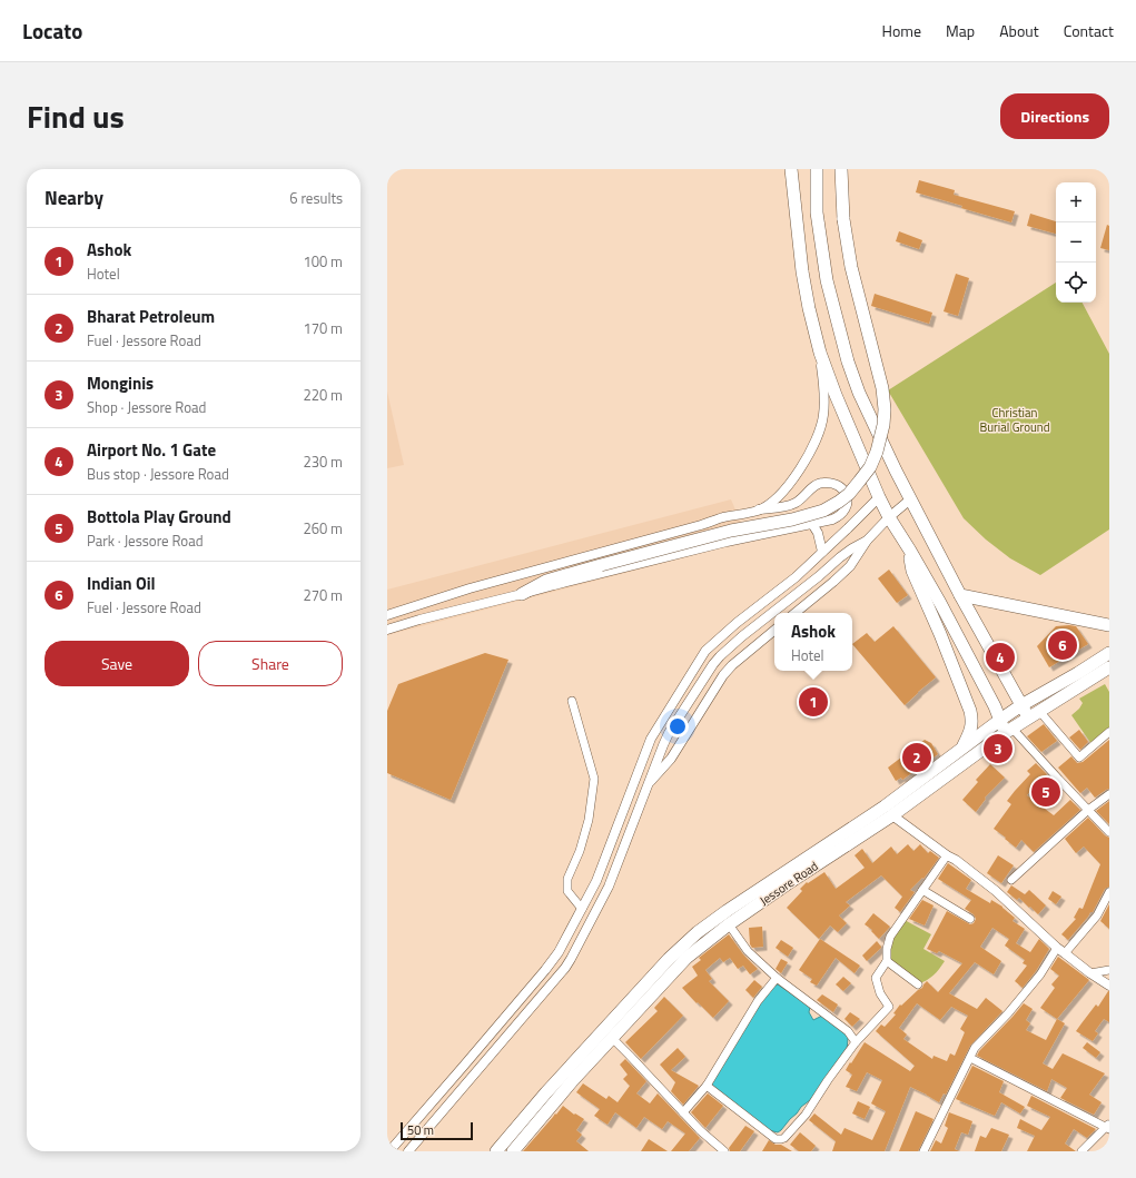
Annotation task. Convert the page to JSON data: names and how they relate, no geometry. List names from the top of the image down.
{
  "streets": {
    "main road": ["Jessore Road"]
  },
  "parks": ["Christian Burial Ground"],
  "scale_bar": "50 m",
  "page": {
    "header": "Locato",
    "nav": [
      "Home",
      "Map",
      "About",
      "Contact"
    ],
    "title": "Find us",
    "buttons": [
      "Directions",
      ["Save", "Share"]
    ],
    "heading": ["Nearby", "6 results"],
    "map_buttons": ["+", "−"],
    "list": [
      {
        "mark": "1",
        "name": "Ashok",
        "note": "Hotel",
        "value": "100 m"
      },
      {
        "mark": "2",
        "name": "Bharat Petroleum",
        "note": "Fuel · Jessore Road",
        "value": "170 m"
      },
      {
        "mark": "3",
        "name": "Monginis",
        "note": "Shop · Jessore Road",
        "value": "220 m"
      },
      {
        "mark": "4",
        "name": "Airport No. 1 Gate",
        "note": "Bus stop · Jessore Road",
        "value": "230 m"
      },
      {
        "mark": "5",
        "name": "Bottola Play Ground",
        "note": "Park · Jessore Road",
        "value": "260 m"
      },
      {
        "mark": "6",
        "name": "Indian Oil",
        "note": "Fuel · Jessore Road",
        "value": "270 m"
      }
    ],
    "popup": ["Ashok", "Hotel"],
    "pins": [
      "6",
      "4",
      "1",
      "3",
      "2",
      "5"
    ],
    "scale": "50 m"
  }
}
